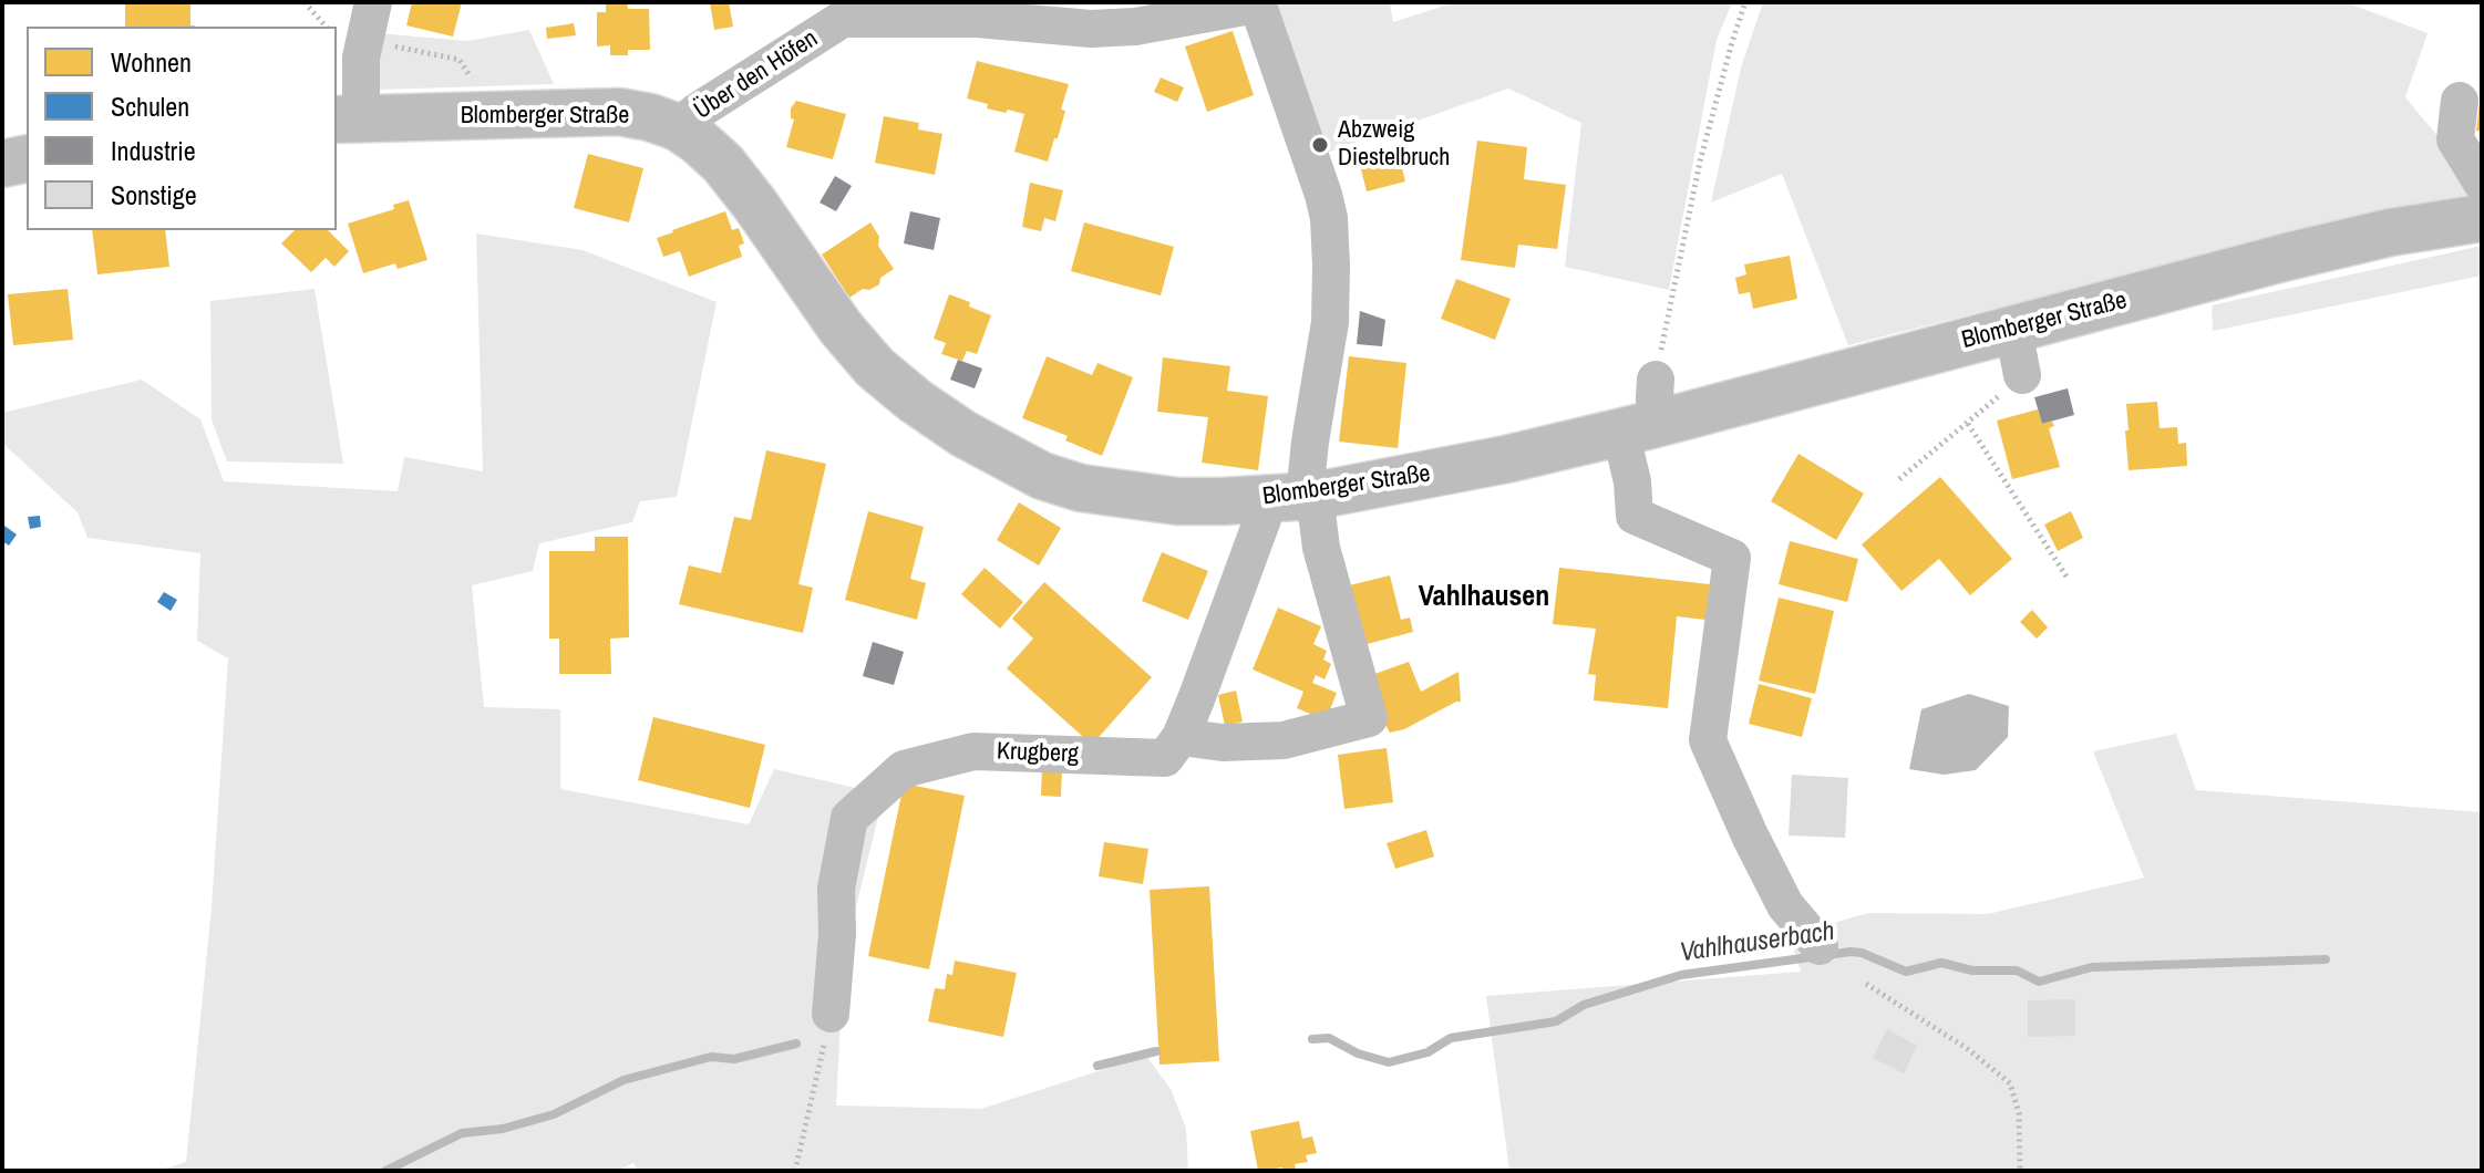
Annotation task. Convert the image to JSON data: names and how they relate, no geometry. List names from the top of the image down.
{
  "streets": {
    "main road": ["Blomberger Straße"],
    "street": ["Über den Höfen", "Krugberg"]
  },
  "crossings": [
    ["Über den Höfen", "Blomberger Straße"]
  ],
  "districts": ["Vahlhausen"],
  "water": ["Vahlhauserbach"],
  "places": ["Abzweig Diestelbruch"],
  "legend": [
    "Wohnen",
    "Schulen",
    "Industrie",
    "Sonstige"
  ]
}
